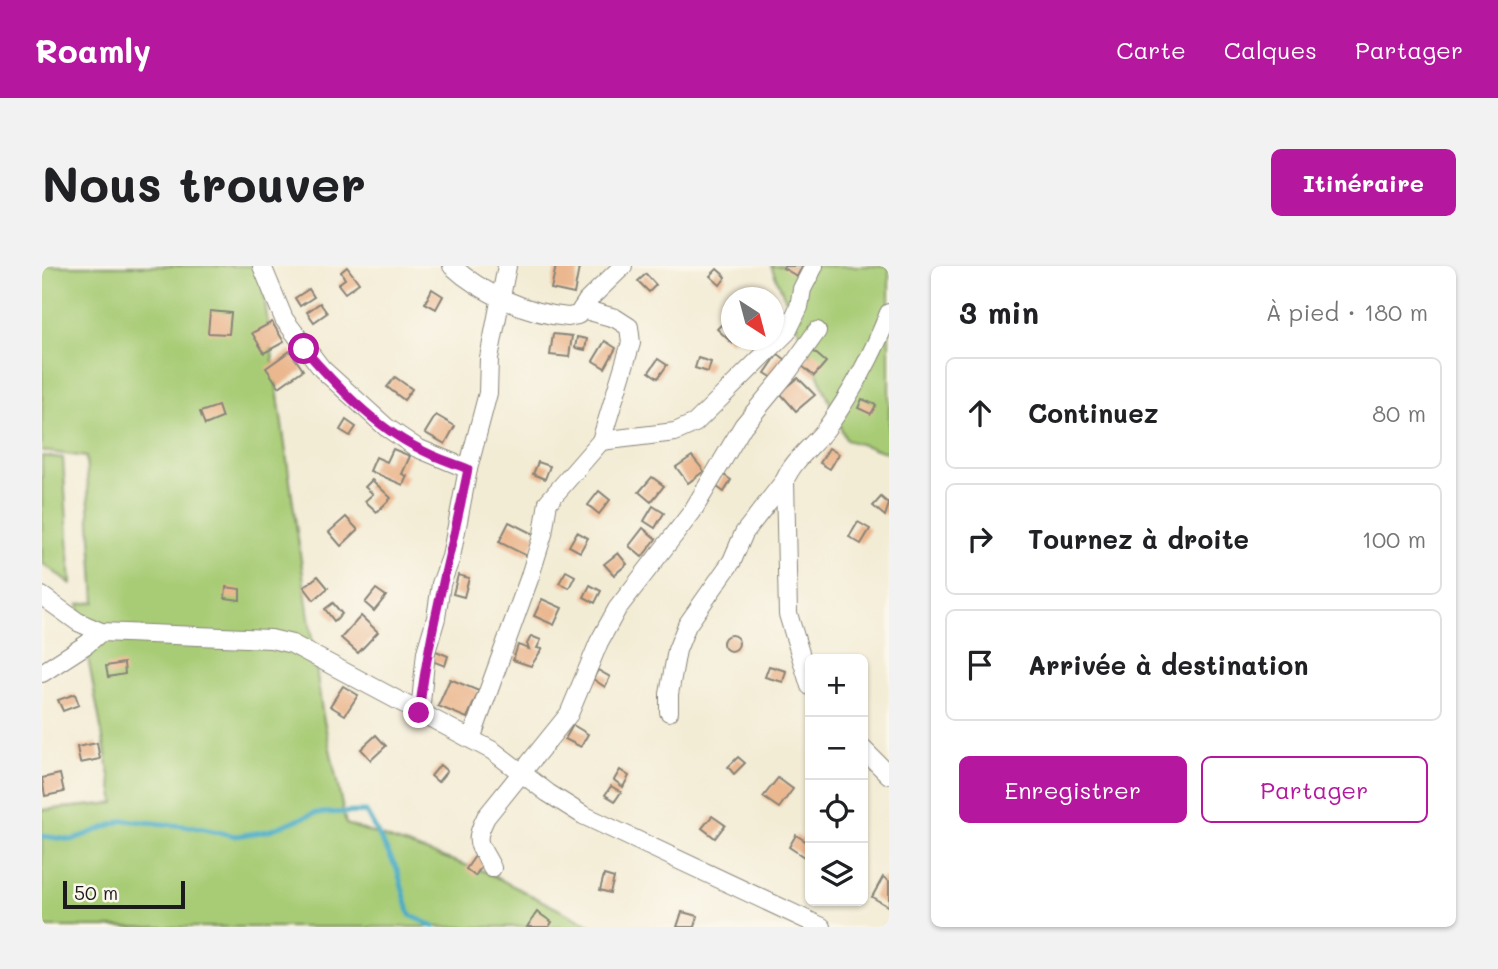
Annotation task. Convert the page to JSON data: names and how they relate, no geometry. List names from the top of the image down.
{
  "scale_bar": "50 m",
  "north": "bottom right",
  "page": {
    "header": "Roamly",
    "nav": ["Carte", "Calques", "Partager"],
    "buttons": [
      "Itinéraire",
      ["Enregistrer", "Partager"]
    ],
    "title": "Nous trouver",
    "heading": ["3 min", "À pied · 180 m"],
    "list": [
      ["Continuez", "80 m"],
      ["Tournez à droite", "100 m"],
      "Arrivée à destination"
    ],
    "map_buttons": ["+", "−"],
    "scale": "50 m"
  }
}
